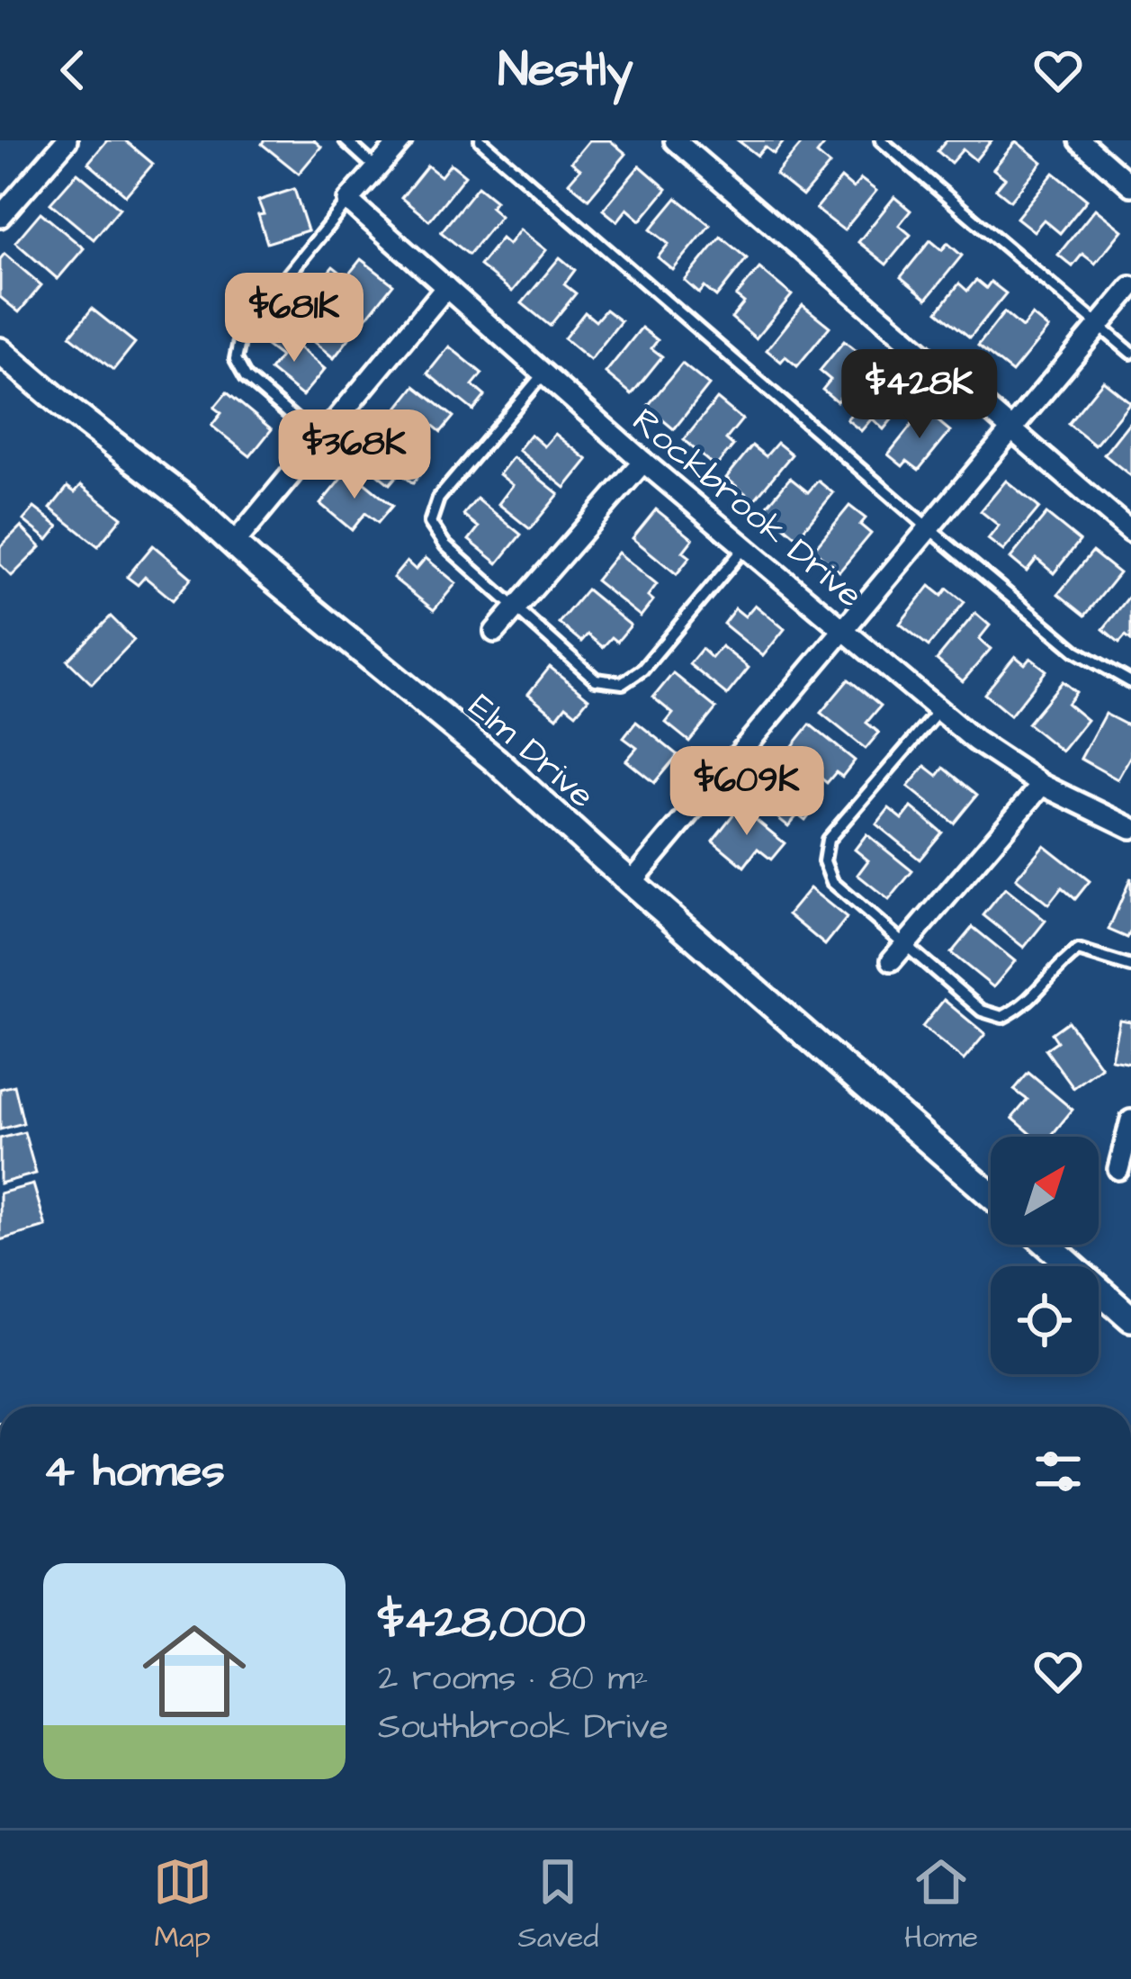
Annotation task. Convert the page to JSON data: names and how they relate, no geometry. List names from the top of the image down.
{
  "streets": {
    "street": ["Rockbrook Drive", "Elm Drive"]
  },
  "north": "top right",
  "page": {
    "header": "Nestly",
    "price": [
      "$681K",
      "$428K",
      "$368K",
      "$609K"
    ],
    "heading": "4 homes",
    "list": [
      {
        "name": "$428,000",
        "note": "2 rooms · 80 m² · Southbrook Drive"
      }
    ],
    "tabs": ["Map", "Saved", "Home"]
  }
}
